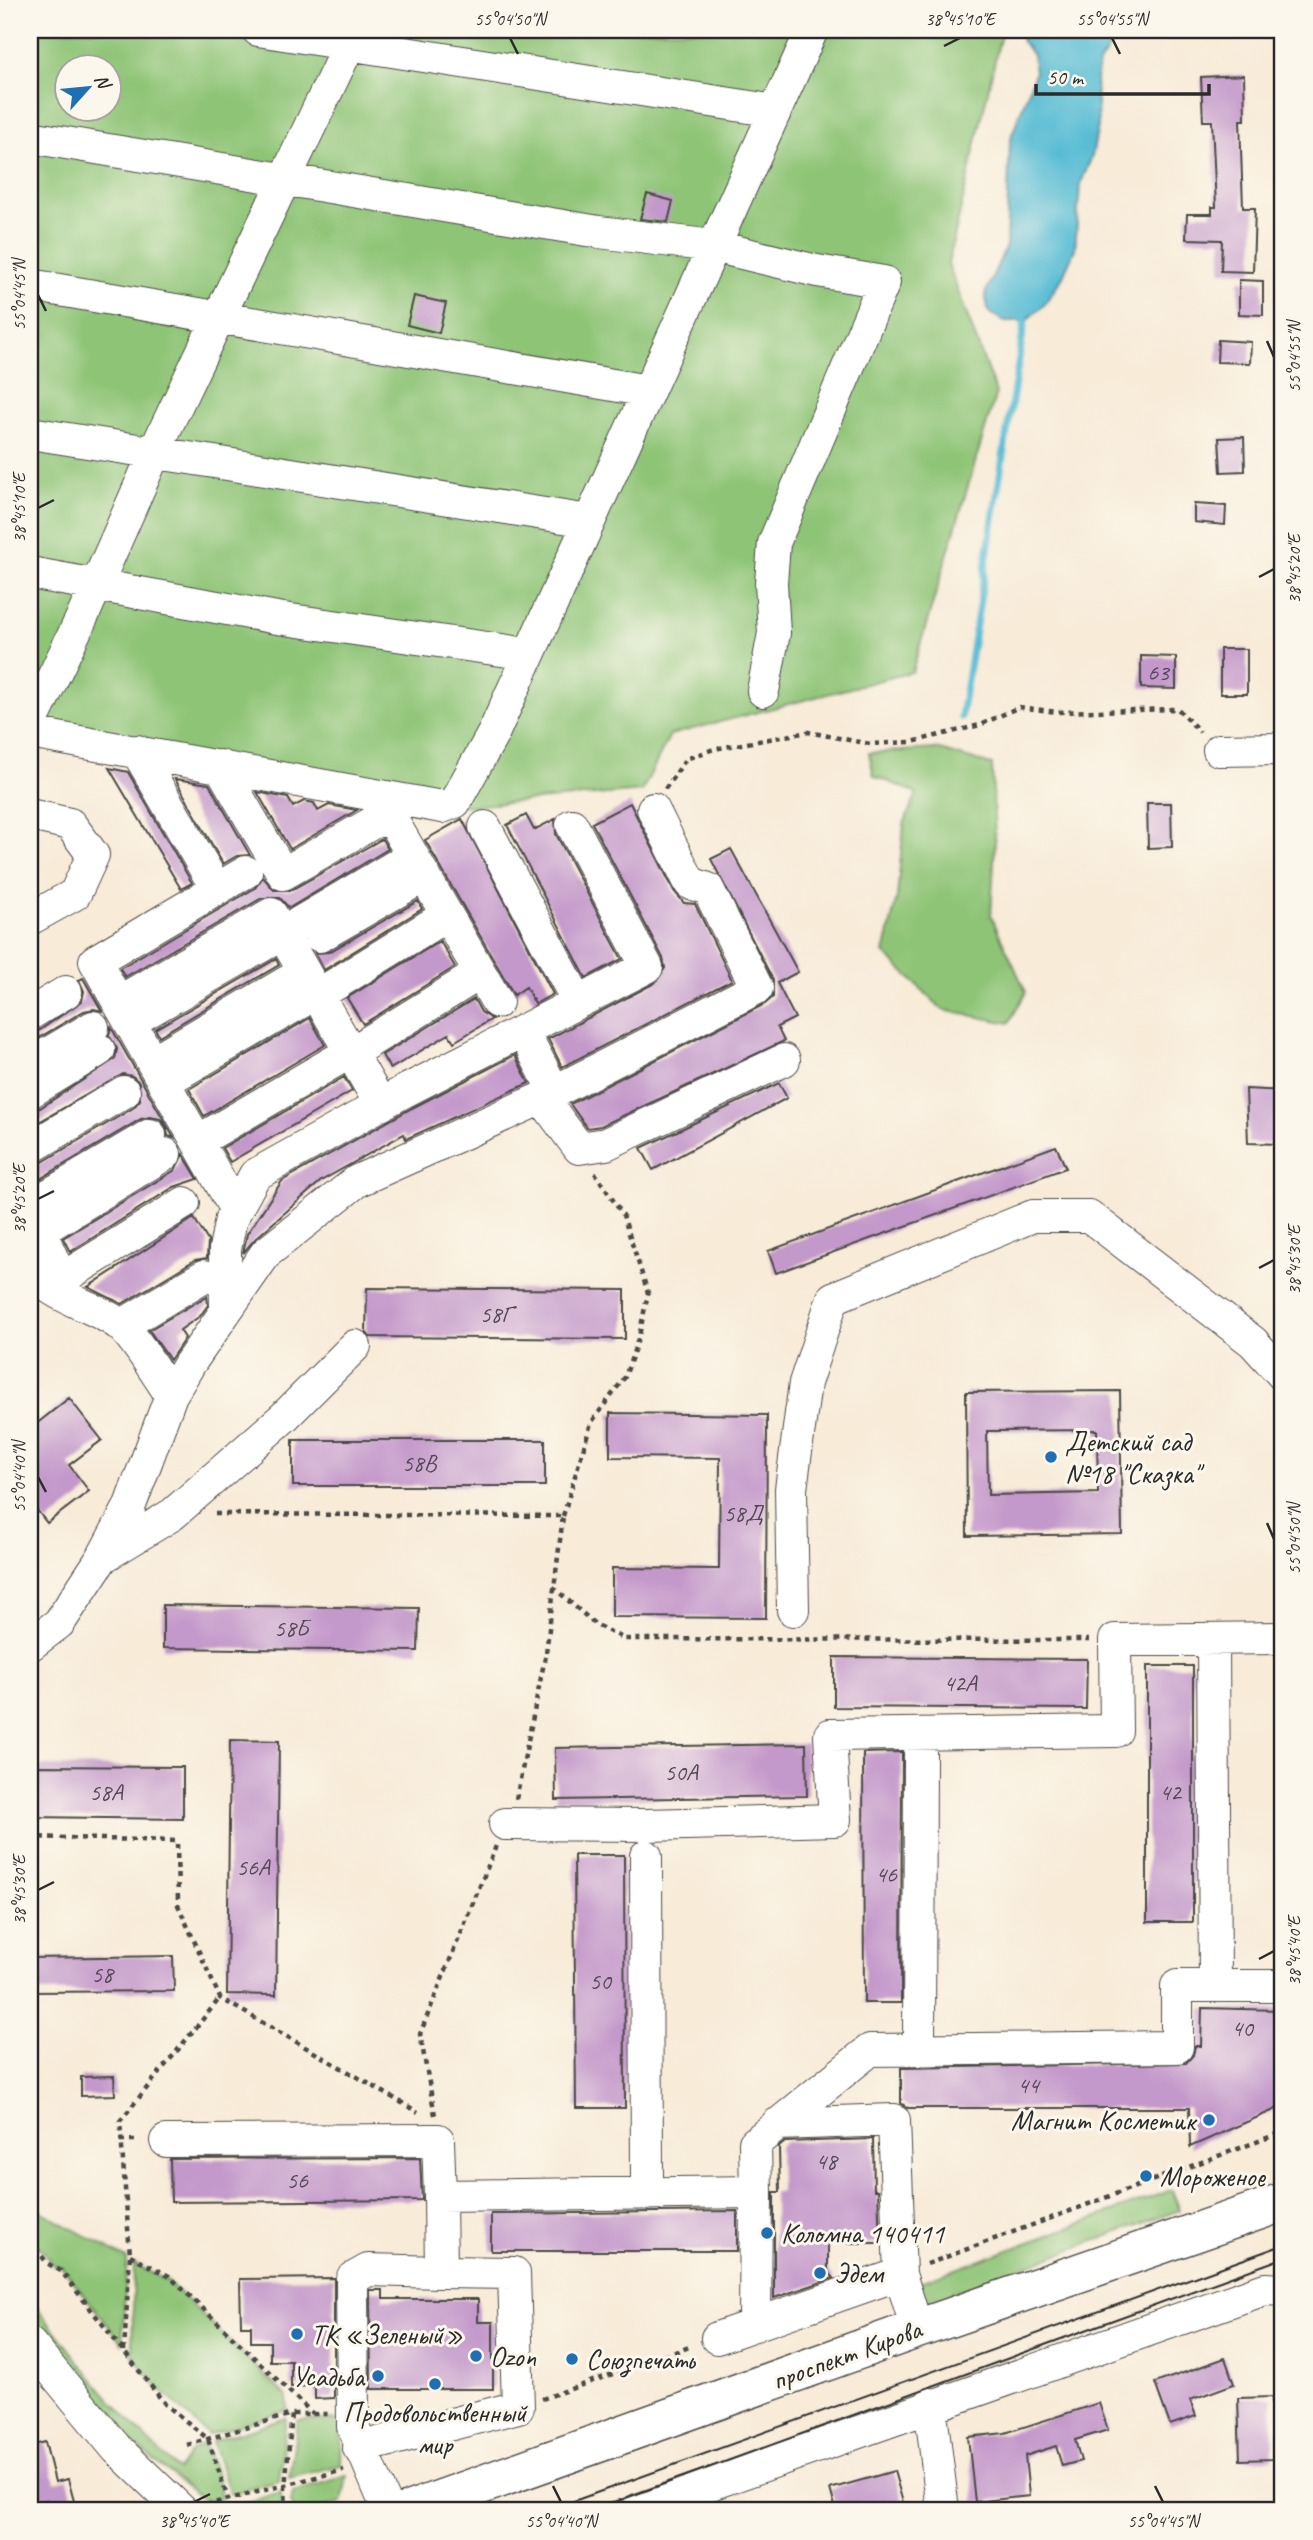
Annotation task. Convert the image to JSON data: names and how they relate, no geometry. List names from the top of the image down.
{
  "streets": {
    "main road": ["проспект Кирова"]
  },
  "places": [
    "Детский сад №18 \"Сказка\"",
    "Магнит Косметик",
    "Мороженое",
    "Коломна 140411",
    "Эдем",
    "ТК «Зеленый»",
    "Ozon",
    "Союзпечать",
    "Усадьба",
    "Продовольственный мир"
  ],
  "house_numbers": [
    "63",
    "58Г",
    "58В",
    "58Д",
    "58Б",
    "42А",
    "50А",
    "58А",
    "42",
    "56А",
    "46",
    "58",
    "50",
    "40",
    "44",
    "48",
    "56"
  ],
  "scale_bar": "50 m",
  "north": "top right",
  "coordinates": [
    "55°04'50\"N",
    "38°45'10\"E",
    "55°04'55\"N",
    "55°04'45\"N",
    "38°45'20\"E",
    "38°45'30\"E",
    "55°04'40\"N",
    "38°45'40\"E"
  ]
}
